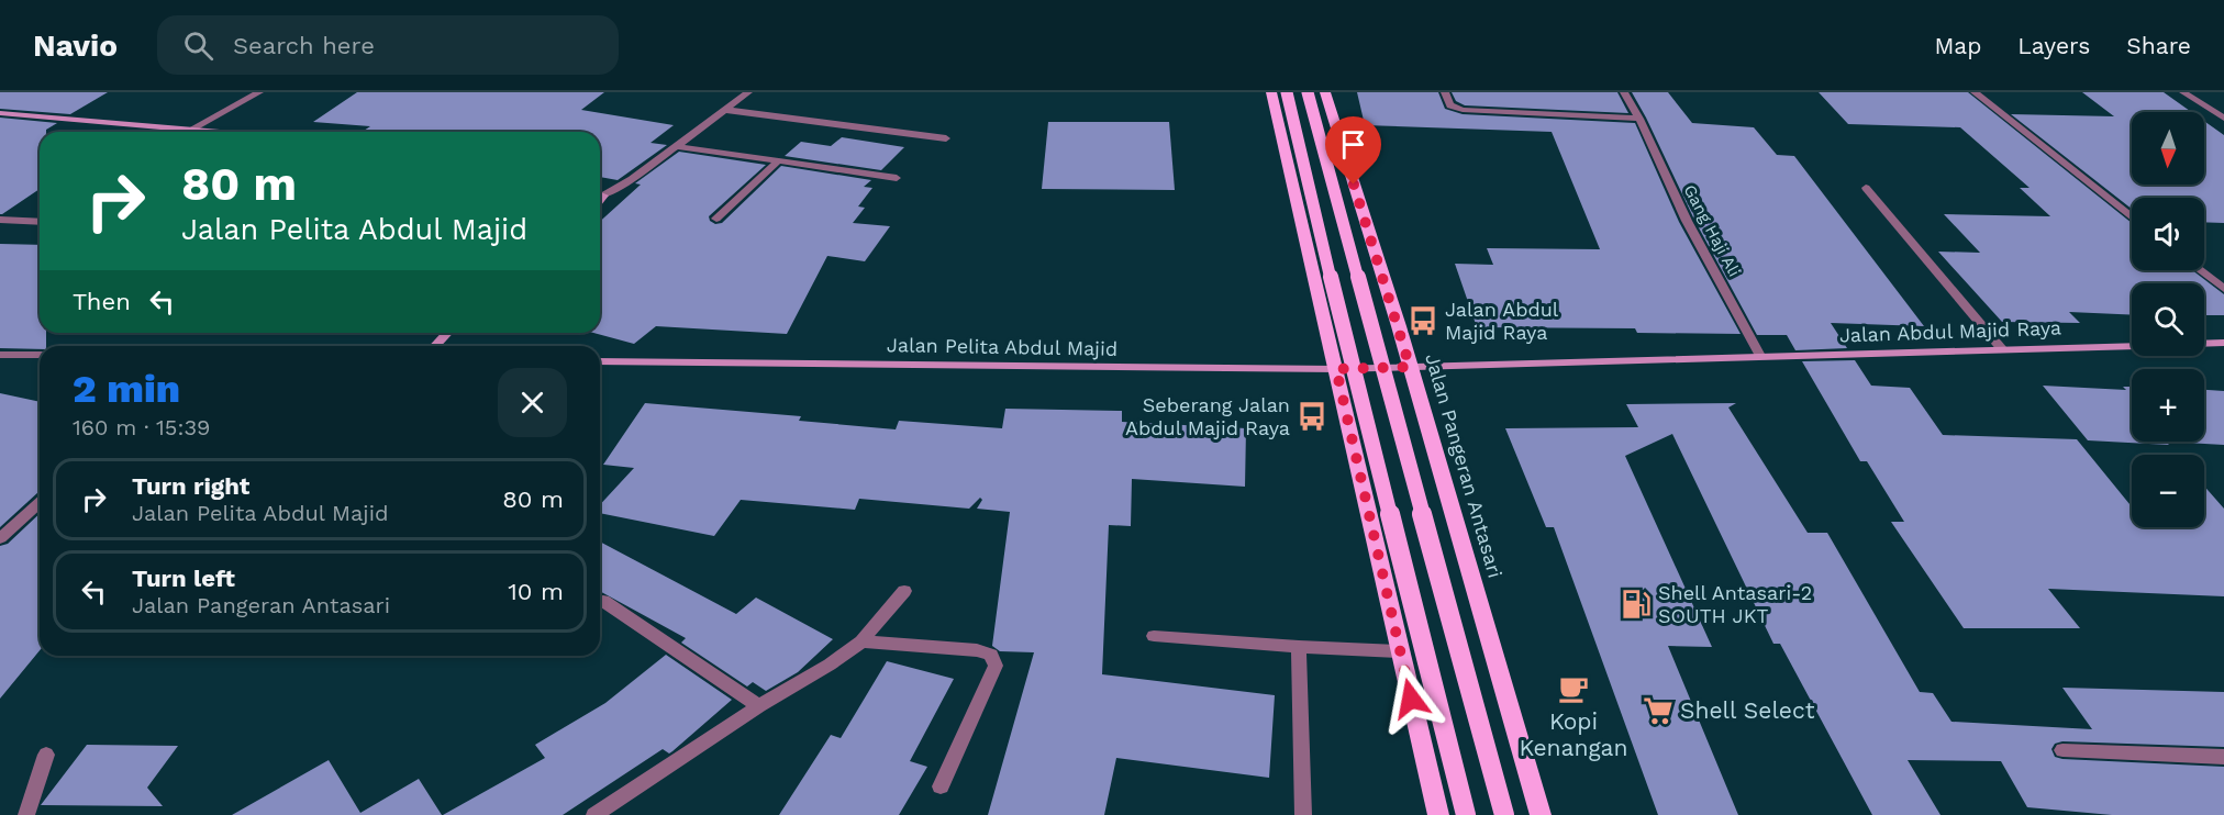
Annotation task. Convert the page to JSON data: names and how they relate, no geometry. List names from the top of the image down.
{
  "streets": {
    "main road": ["Jalan Pangeran Antasari"],
    "street": ["Gang Haji Ali", "Jalan Abdul Majid Raya", "Jalan Pelita Abdul Majid"]
  },
  "crossings": [
    ["Gang Haji Ali", "Jalan Abdul Majid Raya"],
    ["Jalan Abdul Majid Raya", "Jalan Pelita Abdul Majid"],
    ["Jalan Abdul Majid Raya", "Jalan Pangeran Antasari"],
    ["Jalan Pelita Abdul Majid", "Jalan Pangeran Antasari"]
  ],
  "places": {
    "bus stop": ["Jalan Abdul Majid Raya", "Seberang Jalan Abdul Majid Raya"],
    "fuel station": ["Shell Antasari-2 SOUTH JKT"],
    "cafe": ["Kopi Kenangan"],
    "supermarket": ["Shell Select"]
  },
  "north": "bottom",
  "page": {
    "header": "Navio",
    "search": "Search here",
    "nav": ["Map", "Layers", "Share"],
    "map_buttons": ["+", "−"],
    "turn": ["80 m", "Jalan Pelita Abdul Majid"],
    "then": "Then",
    "heading": ["2 min", "160 m · 15:39"],
    "list": [
      {
        "name": "Turn right",
        "note": "Jalan Pelita Abdul Majid",
        "value": "80 m"
      },
      {
        "name": "Turn left",
        "note": "Jalan Pangeran Antasari",
        "value": "10 m"
      }
    ]
  }
}
